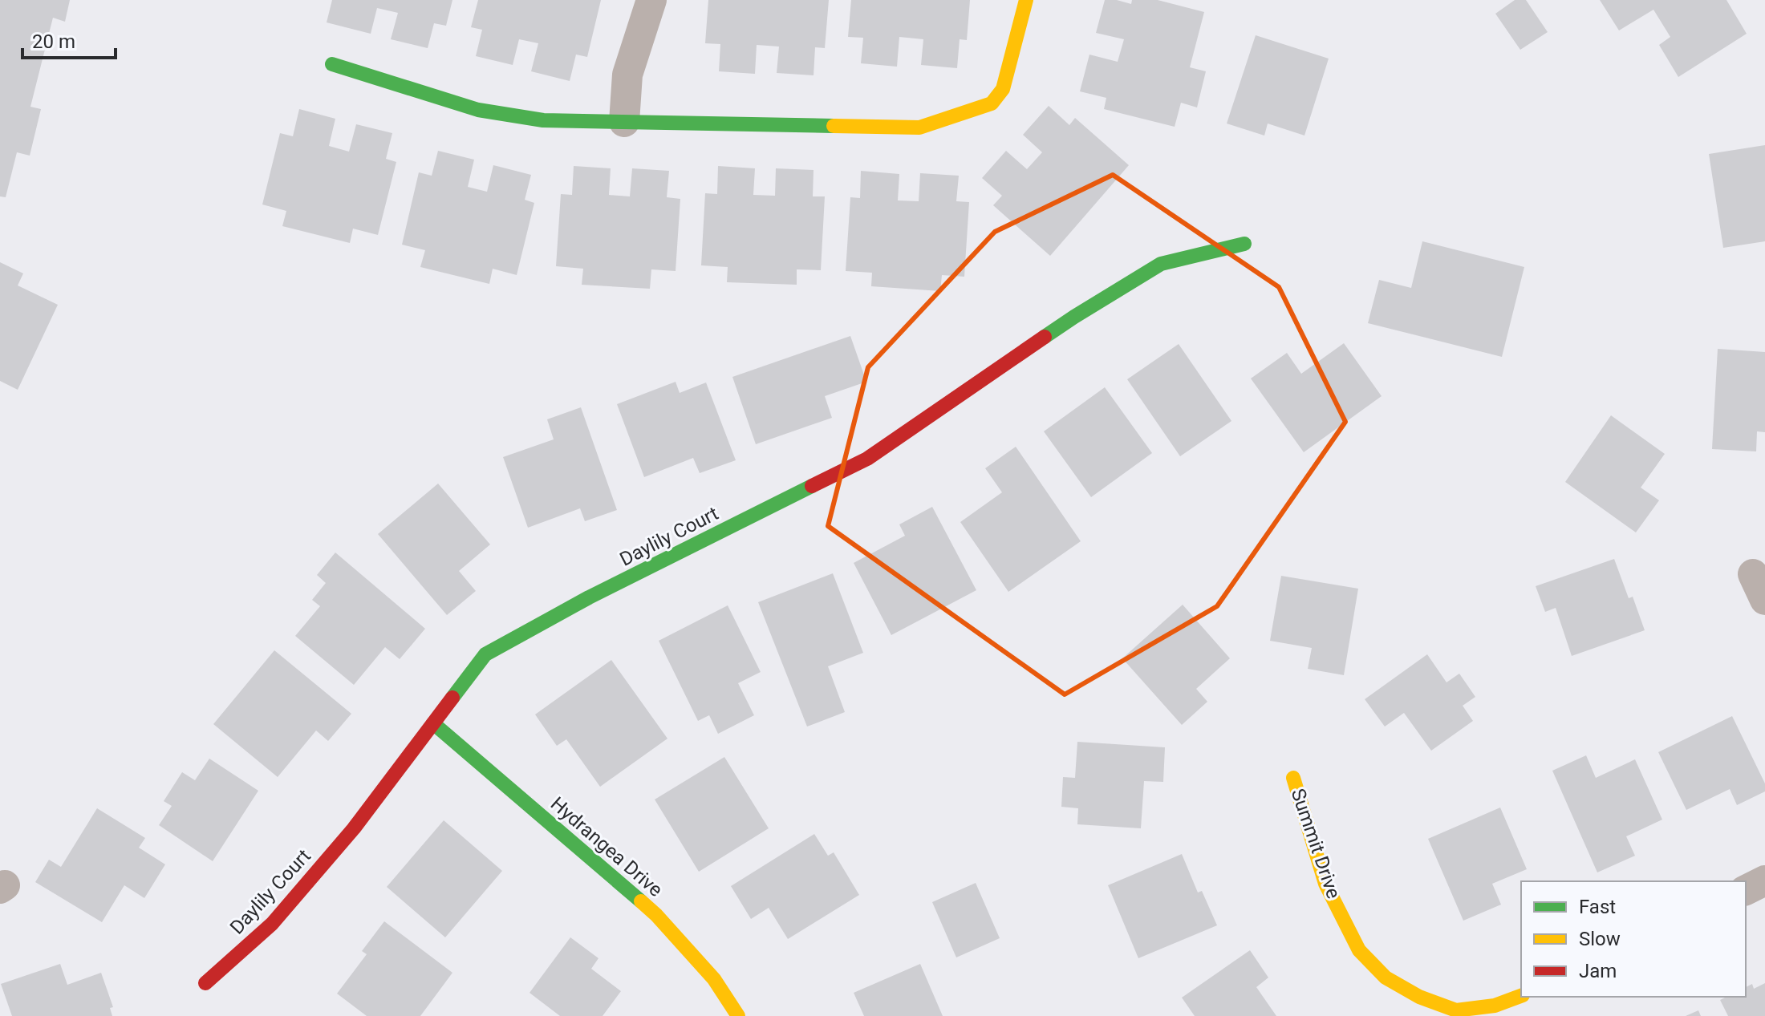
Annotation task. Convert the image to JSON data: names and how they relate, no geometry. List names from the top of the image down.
{
  "streets": {
    "street": ["Daylily Court", "Summit Drive", "Hydrangea Drive"]
  },
  "crossings": [
    ["Daylily Court", "Hydrangea Drive"]
  ],
  "legend": ["Fast", "Slow", "Jam"],
  "scale_bar": "20 m"
}
